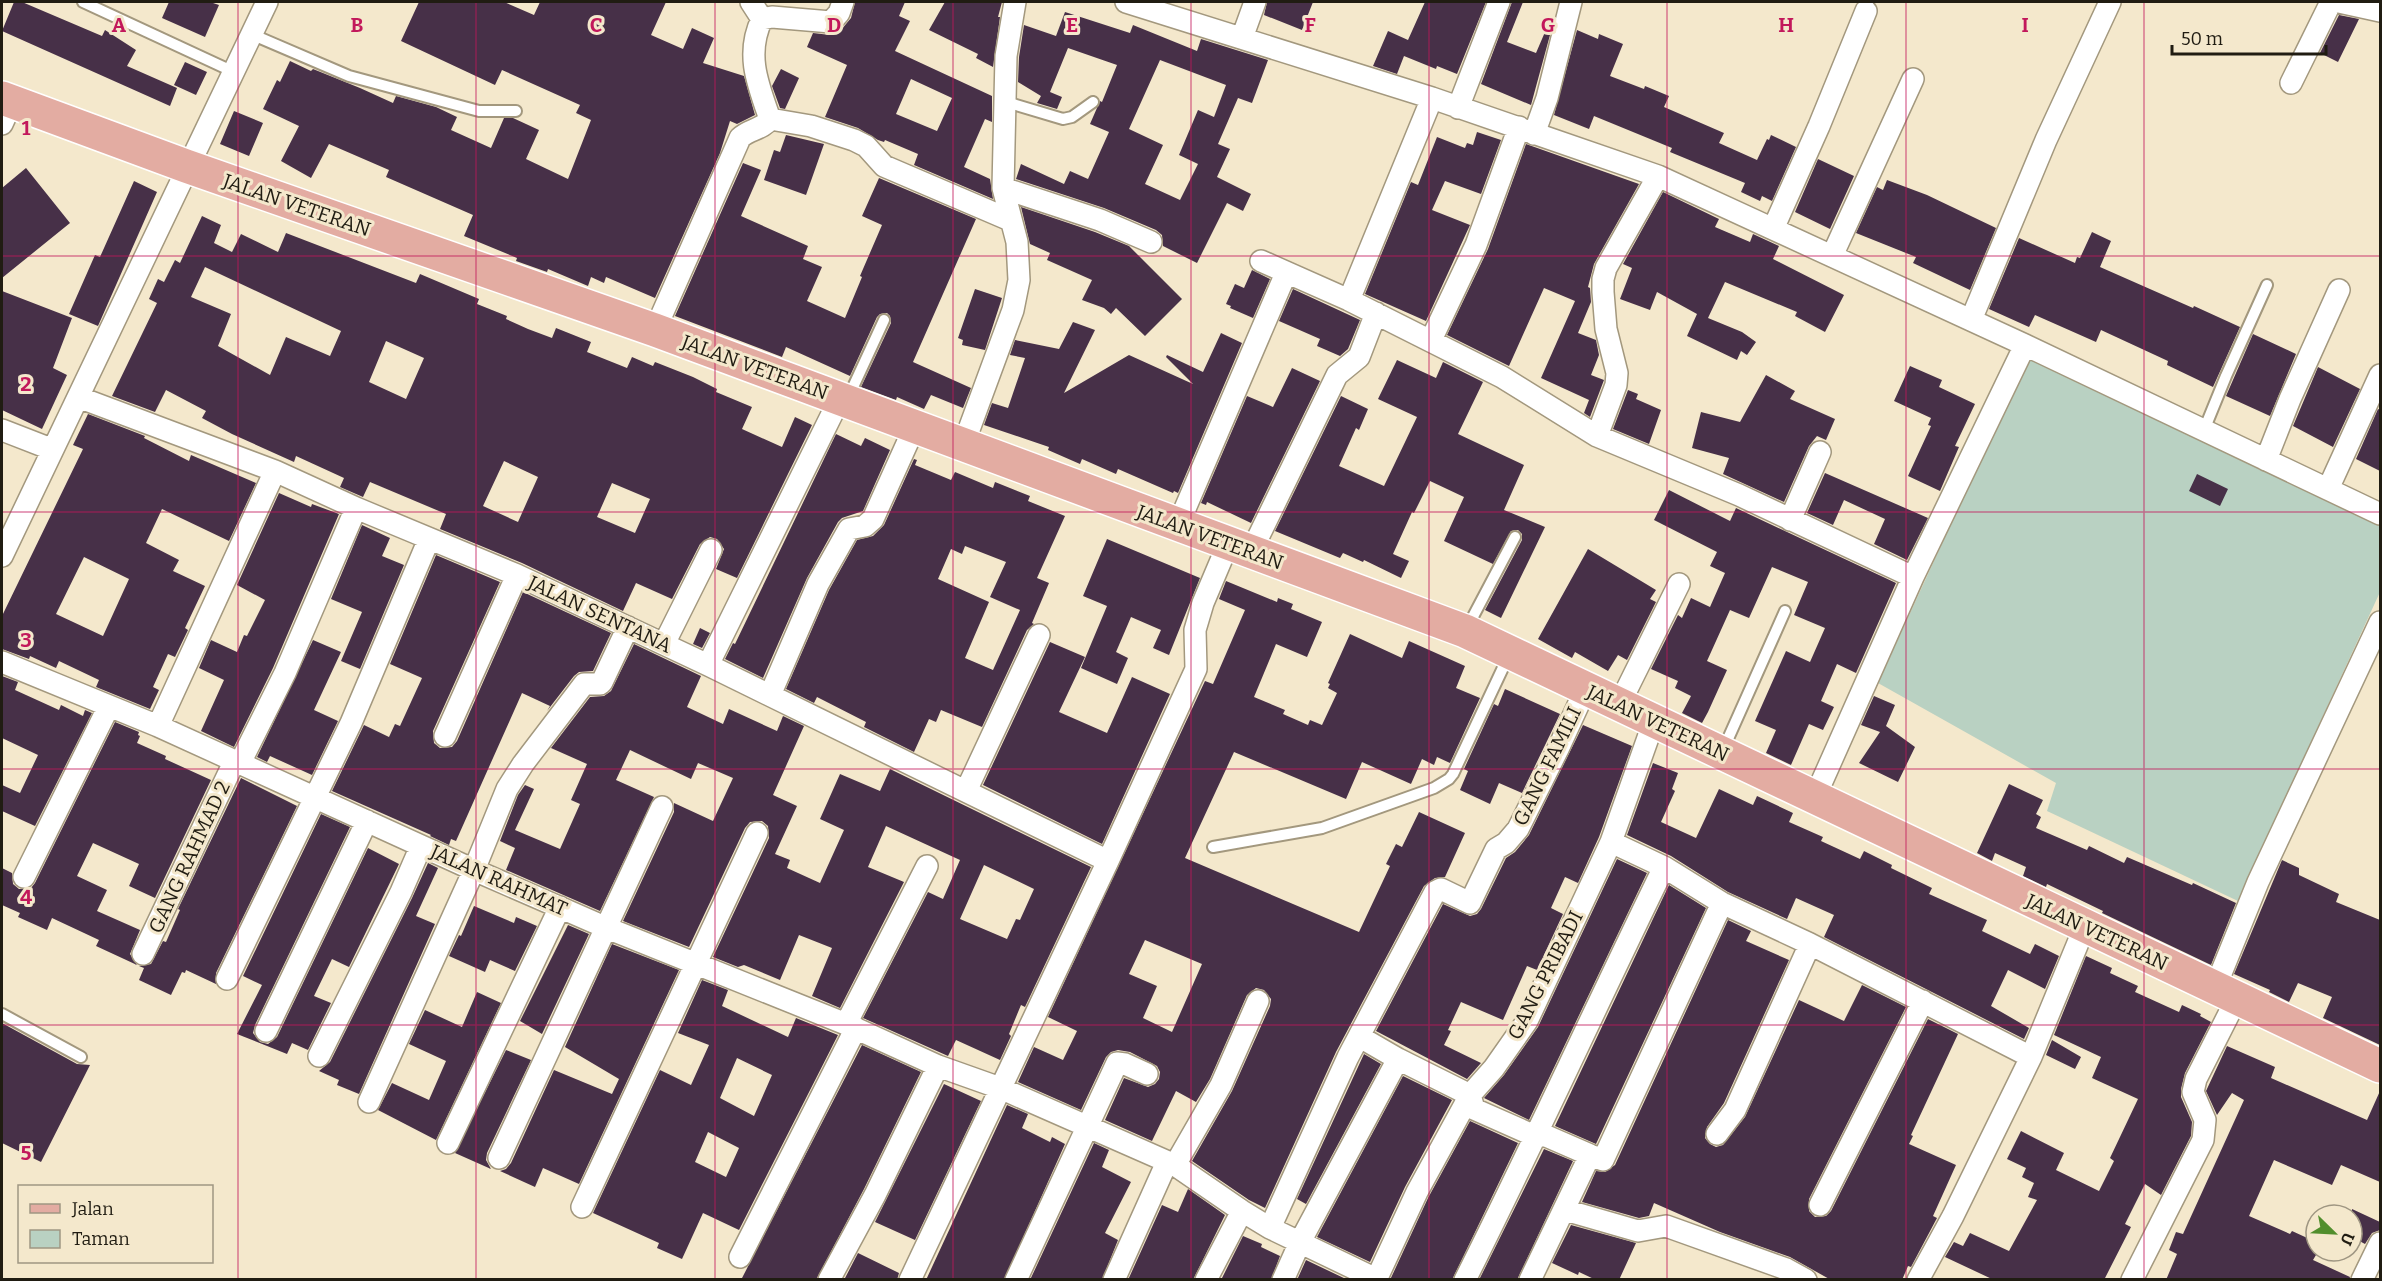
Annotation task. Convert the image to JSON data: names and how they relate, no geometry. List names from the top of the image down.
{
  "streets": {
    "main road": ["JALAN VETERAN"],
    "street": [
      "JALAN SENTANA",
      "GANG FAMILI",
      "GANG RAHMAD 2",
      "JALAN RAHMAT",
      "GANG PRIBADI"
    ]
  },
  "crossings": [
    ["JALAN VETERAN", "GANG FAMILI"],
    ["JALAN VETERAN", "GANG PRIBADI"],
    ["JALAN SENTANA", "GANG RAHMAD 2"],
    ["GANG RAHMAD 2", "JALAN RAHMAT"],
    ["JALAN RAHMAT", "GANG PRIBADI"]
  ],
  "legend": ["Jalan", "Taman"],
  "scale_bar": "50 m",
  "north": "bottom right",
  "grid": {
    "columns": [
      "A",
      "B",
      "C",
      "D",
      "E",
      "F",
      "G",
      "H",
      "I"
    ],
    "rows": [
      "1",
      "2",
      "3",
      "4",
      "5"
    ]
  }
}
